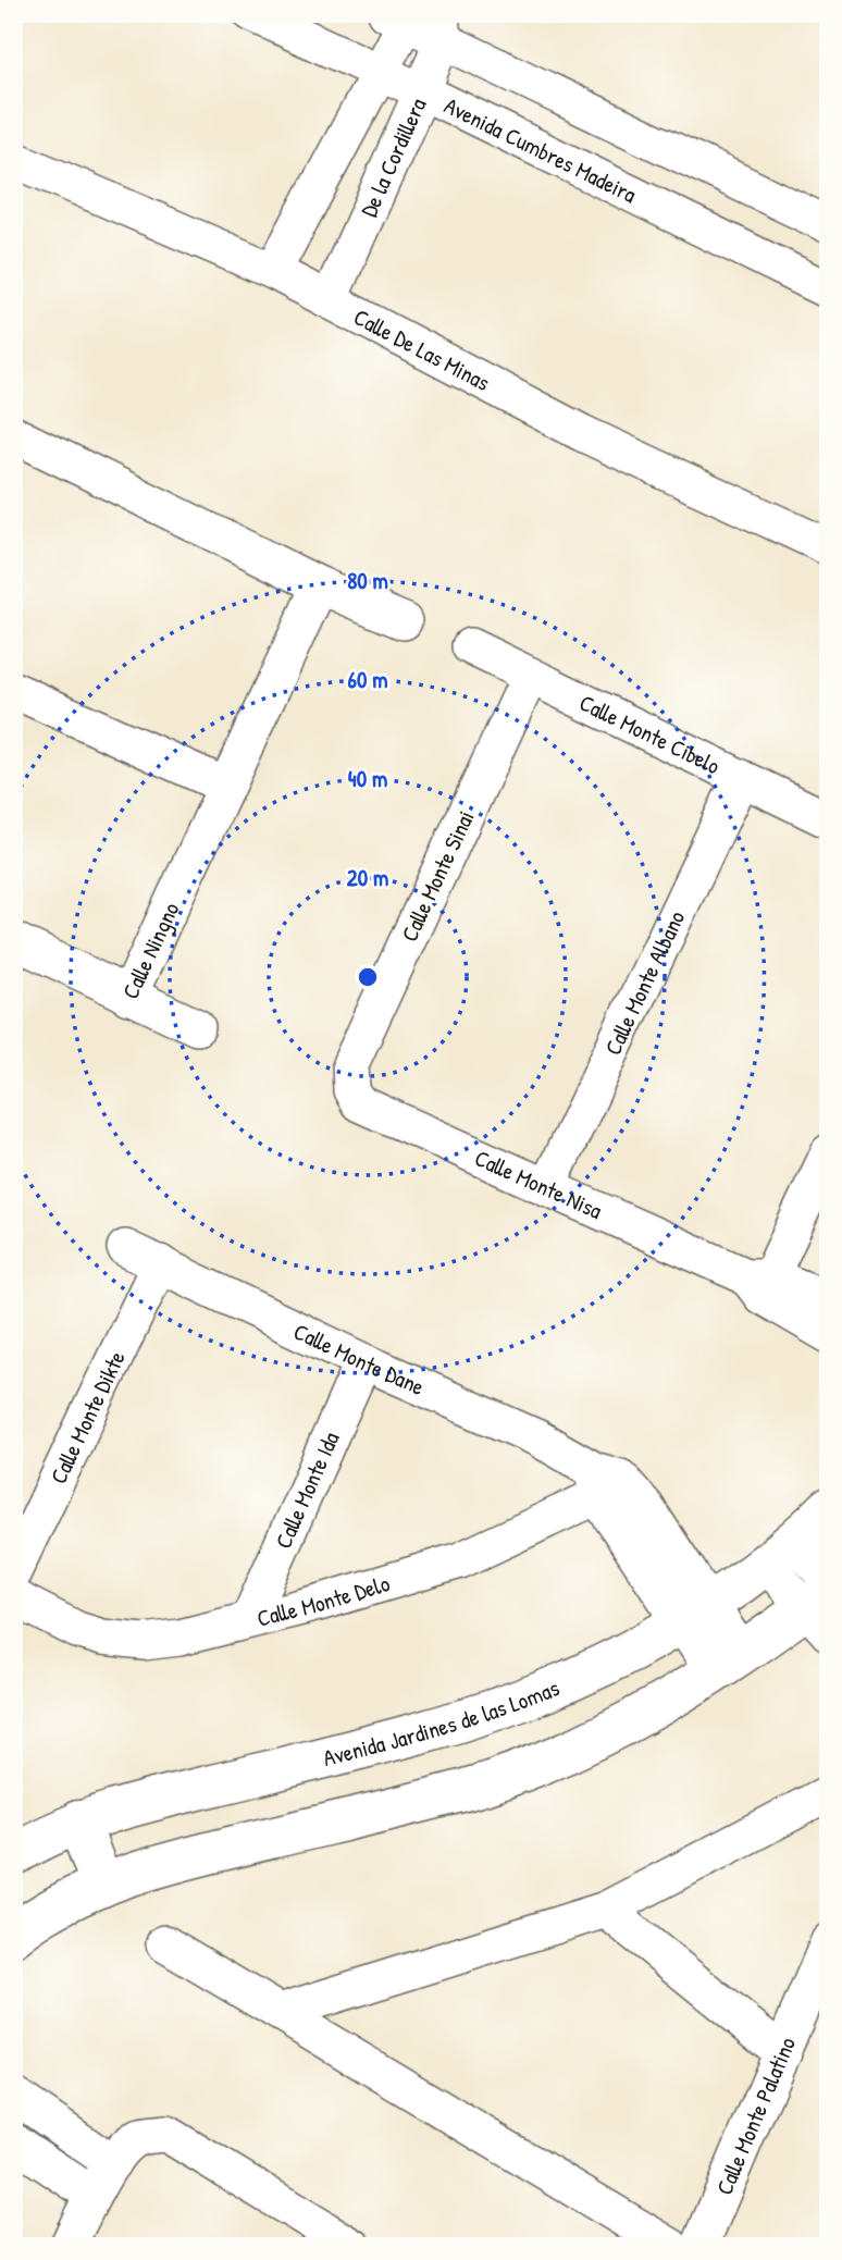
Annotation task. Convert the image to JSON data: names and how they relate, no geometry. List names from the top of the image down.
{
  "streets": {
    "street": [
      "Avenida Cumbres Madeira",
      "De la Cordillera",
      "Calle De Las Minas",
      "Calle Monte Cibelo",
      "Calle Monte Sinai",
      "Calle Ningno",
      "Calle Monte Albano",
      "Calle Monte Nisa",
      "Calle Monte Dane",
      "Calle Monte Dikte",
      "Calle Monte Ida",
      "Calle Monte Delo",
      "Avenida Jardines de las Lomas",
      "Calle Monte Palatino"
    ]
  },
  "crossings": [
    ["Avenida Cumbres Madeira", "De la Cordillera"],
    ["De la Cordillera", "Calle De Las Minas"],
    ["Calle Monte Cibelo", "Calle Monte Sinai"],
    ["Calle Monte Cibelo", "Calle Monte Albano"],
    ["Calle Monte Sinai", "Calle Monte Nisa"],
    ["Calle Monte Albano", "Calle Monte Nisa"],
    ["Calle Monte Dane", "Calle Monte Dikte"],
    ["Calle Monte Dane", "Calle Monte Ida"],
    ["Calle Monte Dane", "Calle Monte Delo"],
    ["Calle Monte Dane", "Avenida Jardines de las Lomas"],
    ["Calle Monte Ida", "Calle Monte Delo"]
  ],
  "rings": [
    "80 m",
    "60 m",
    "40 m",
    "20 m"
  ]
}
